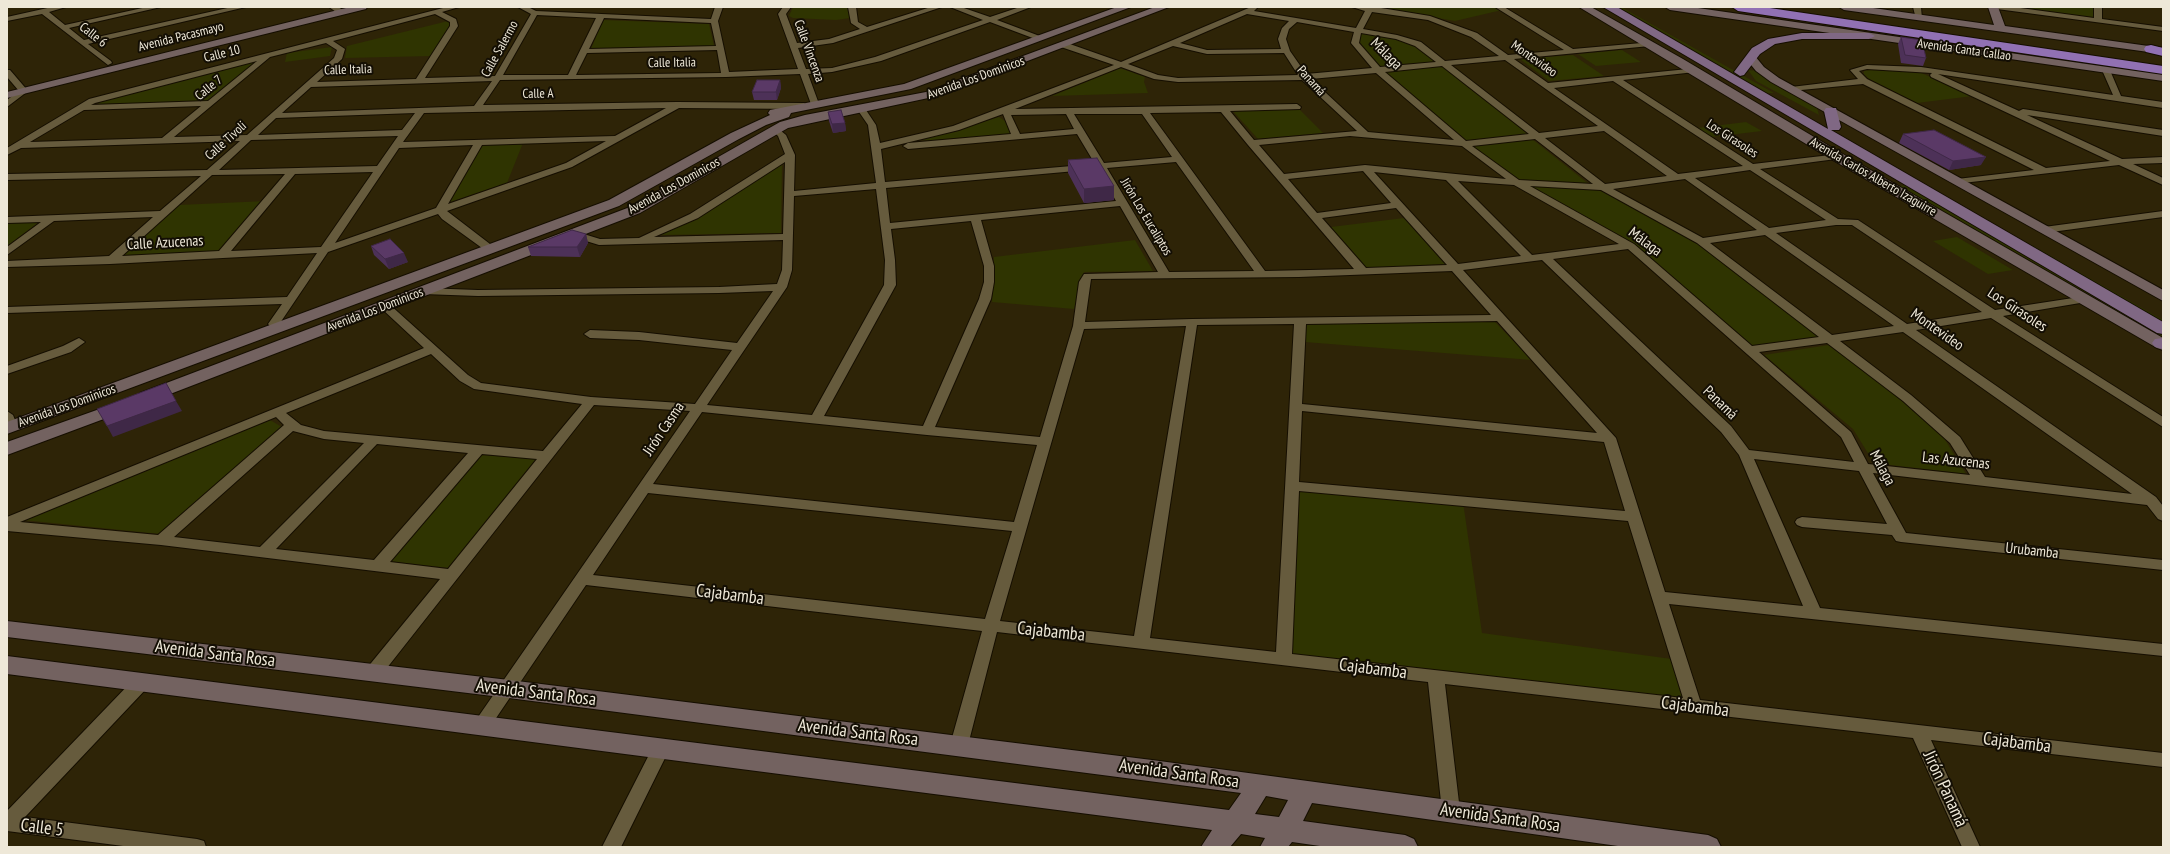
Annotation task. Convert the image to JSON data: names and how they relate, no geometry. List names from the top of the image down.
{
  "streets": {
    "highway": ["Avenida Canta Callao"],
    "main road": [
      "Avenida Pacasmayo",
      "Avenida Los Dominicos",
      "Avenida Carlos Alberto Izaguirre",
      "Avenida Santa Rosa"
    ],
    "street": [
      "Calle 6",
      "Calle Salermo",
      "Calle Vincenza",
      "Calle 10",
      "Málaga",
      "Montevideo",
      "Calle Italia",
      "Panamá",
      "Calle 7",
      "Calle A",
      "Los Girasoles",
      "Calle Tivoli",
      "Jirón Los Eucaliptos",
      "Calle Azucenas",
      "Jirón Casma",
      "Las Azucenas",
      "Urubamba",
      "Cajabamba",
      "Jirón Panamá",
      "Calle 5"
    ]
  },
  "crossings": [
    ["Calle 6", "Avenida Pacasmayo"],
    ["Calle Salermo", "Calle Italia"],
    ["Calle Salermo", "Calle A"],
    ["Calle Vincenza", "Calle Italia"],
    ["Calle Vincenza", "Avenida Los Dominicos"],
    ["Calle Vincenza", "Calle A"],
    ["Calle 10", "Calle 7"],
    ["Calle 10", "Calle Tivoli"],
    ["Málaga", "Montevideo"],
    ["Málaga", "Las Azucenas"],
    ["Málaga", "Urubamba"],
    ["Montevideo", "Las Azucenas"],
    ["Calle Italia", "Calle Tivoli"],
    ["Avenida Los Dominicos", "Calle A"],
    ["Avenida Los Dominicos", "Jirón Casma"],
    ["Panamá", "Las Azucenas"],
    ["Calle A", "Calle Tivoli"],
    ["Calle A", "Calle Azucenas"],
    ["Calle Tivoli", "Calle Azucenas"],
    ["Jirón Casma", "Cajabamba"],
    ["Jirón Casma", "Avenida Santa Rosa"],
    ["Cajabamba", "Jirón Panamá"]
  ]
}
